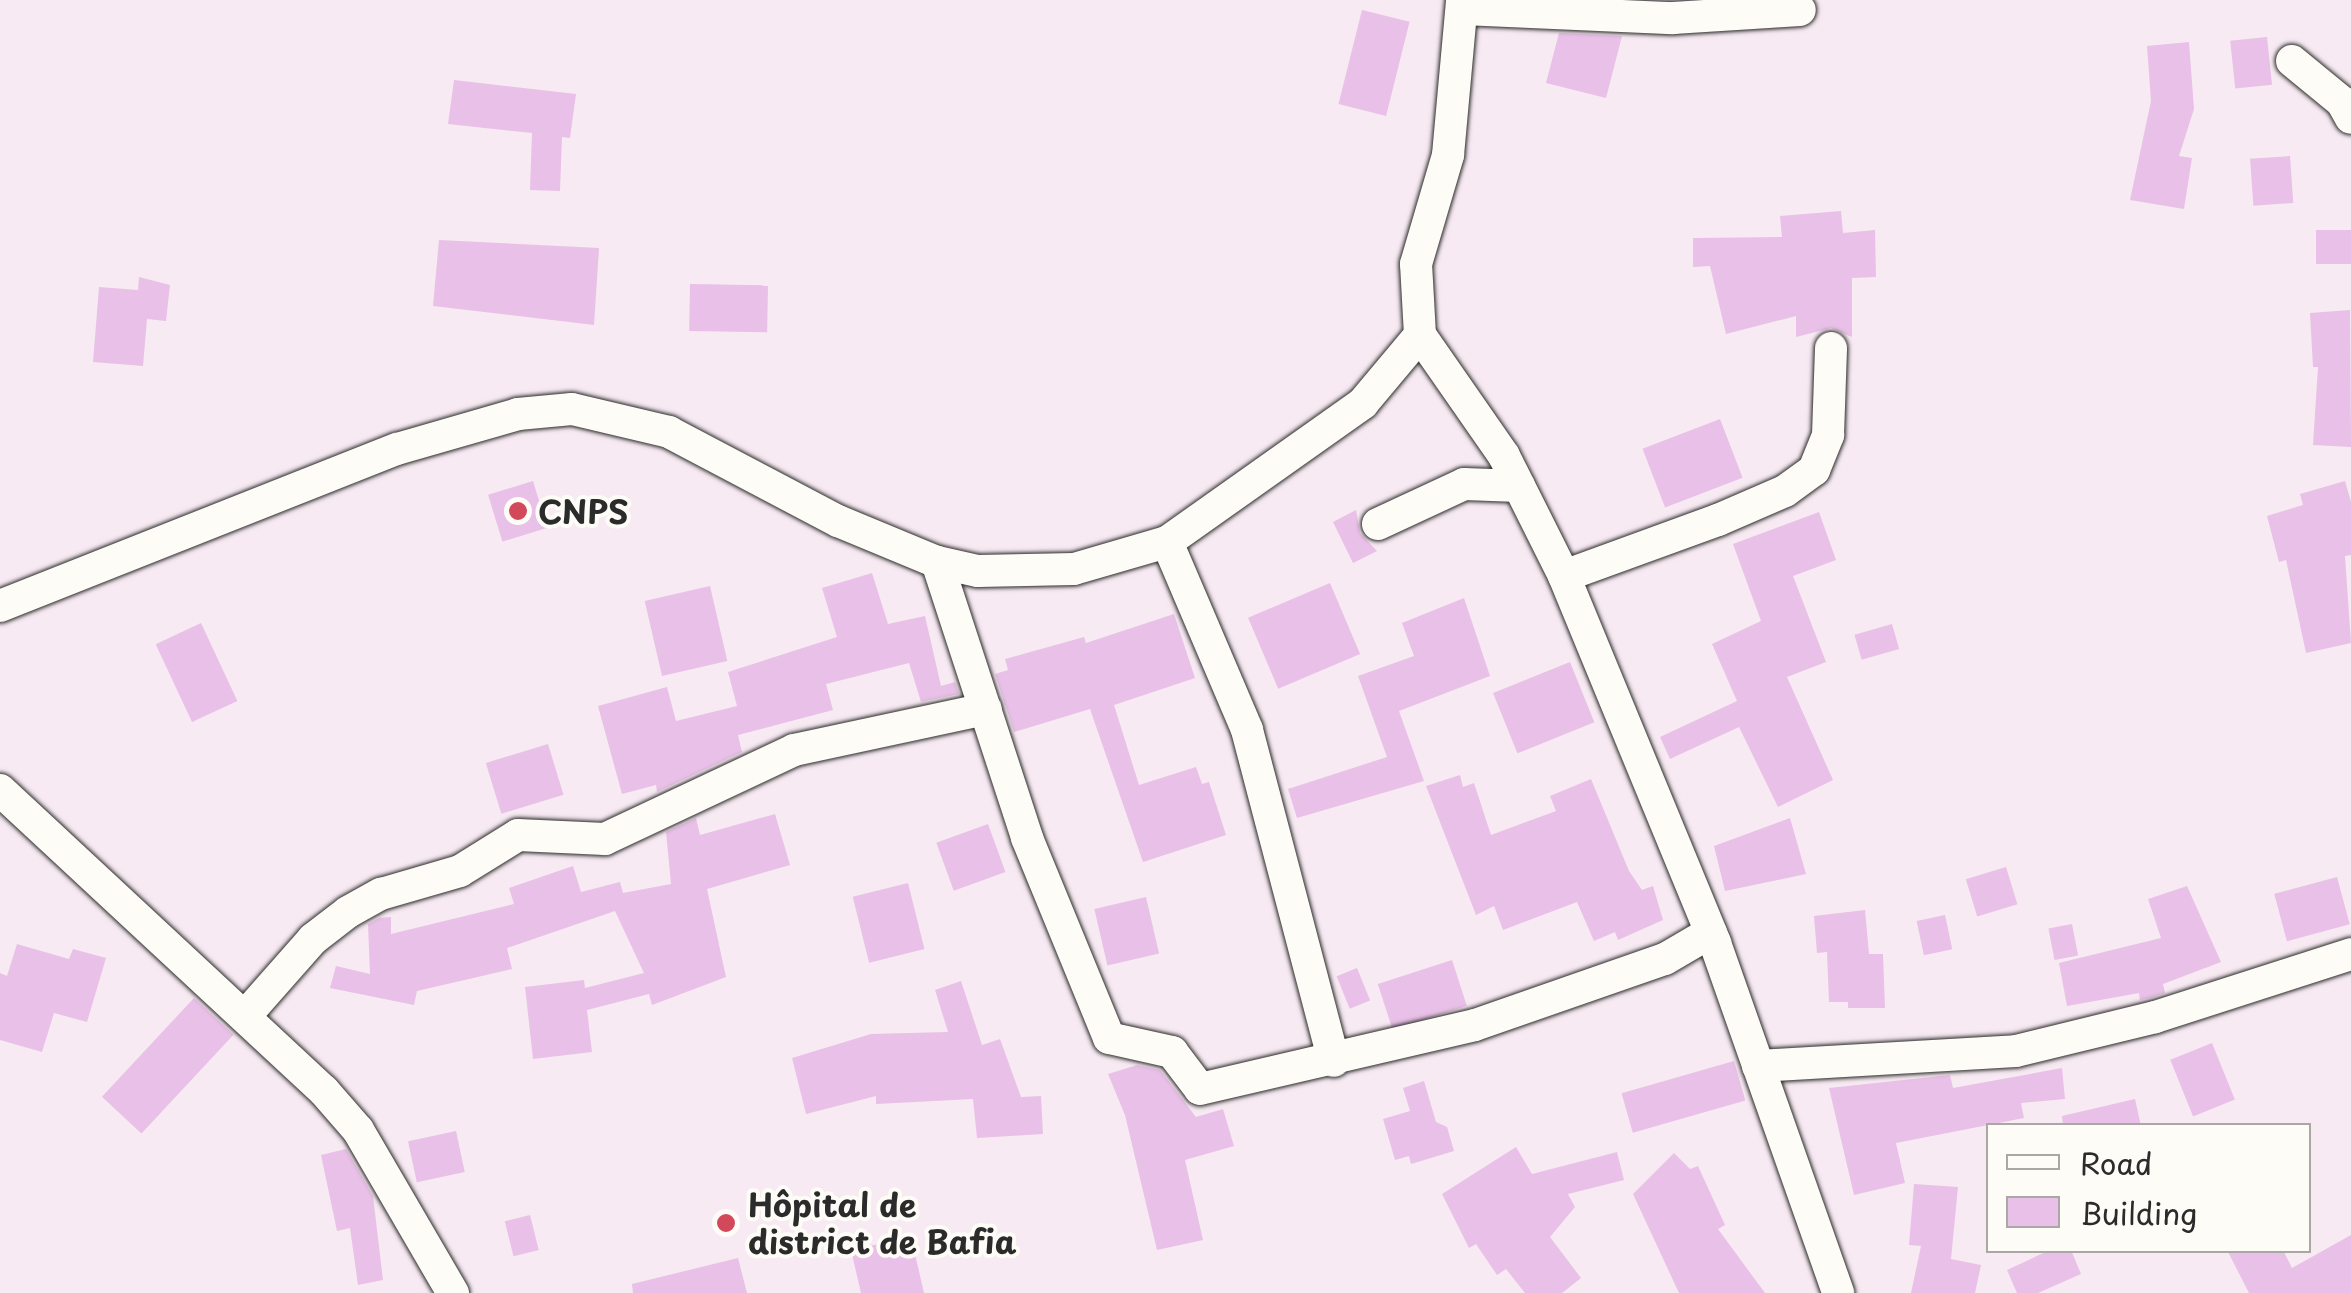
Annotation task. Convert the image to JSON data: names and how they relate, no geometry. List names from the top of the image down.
{
  "places": ["CNPS", "Hôpital de district de Bafia"],
  "legend": ["Road", "Building"]
}
